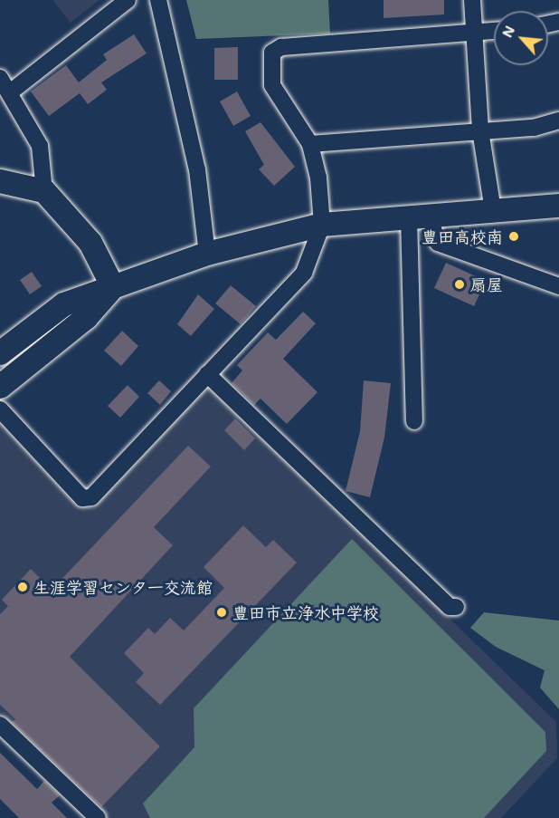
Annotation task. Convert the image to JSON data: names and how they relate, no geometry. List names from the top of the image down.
{
  "places": [
    "豊田高校南",
    "扇屋",
    "生涯学習センタ一交流館",
    "豊田市立浄水中学校"
  ],
  "north": "top left"
}
